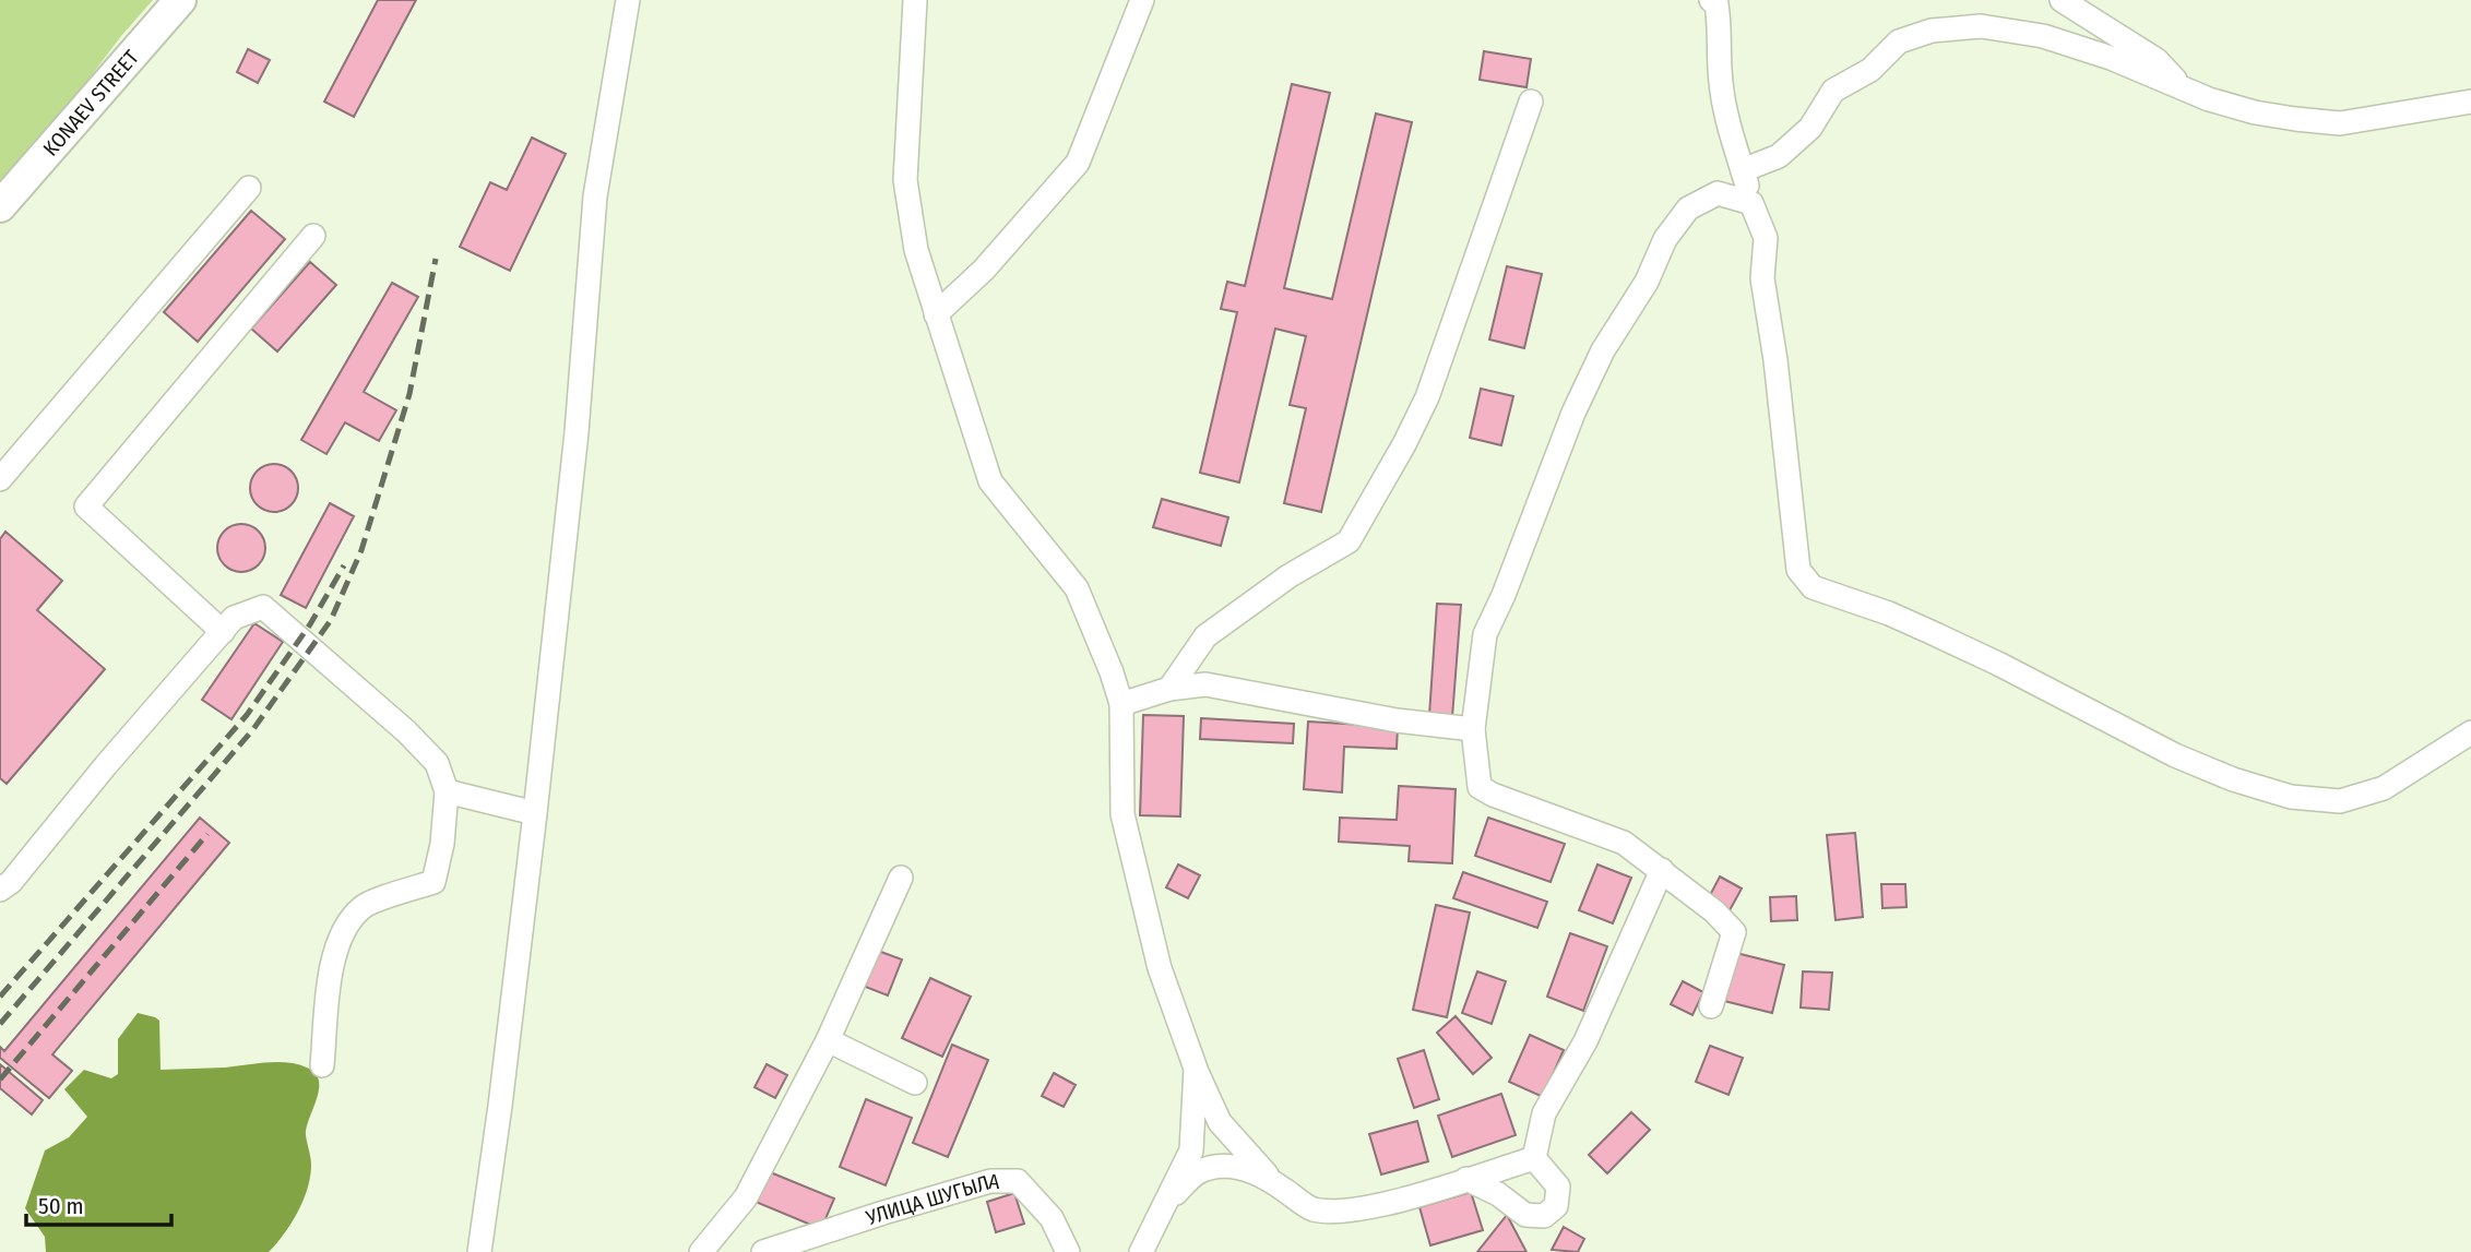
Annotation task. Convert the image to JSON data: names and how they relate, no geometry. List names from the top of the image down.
{
  "streets": {
    "main road": ["KONAEV STREET"],
    "street": ["УЛИЦА ШУГЫЛА"]
  },
  "scale_bar": "50 m"
}
